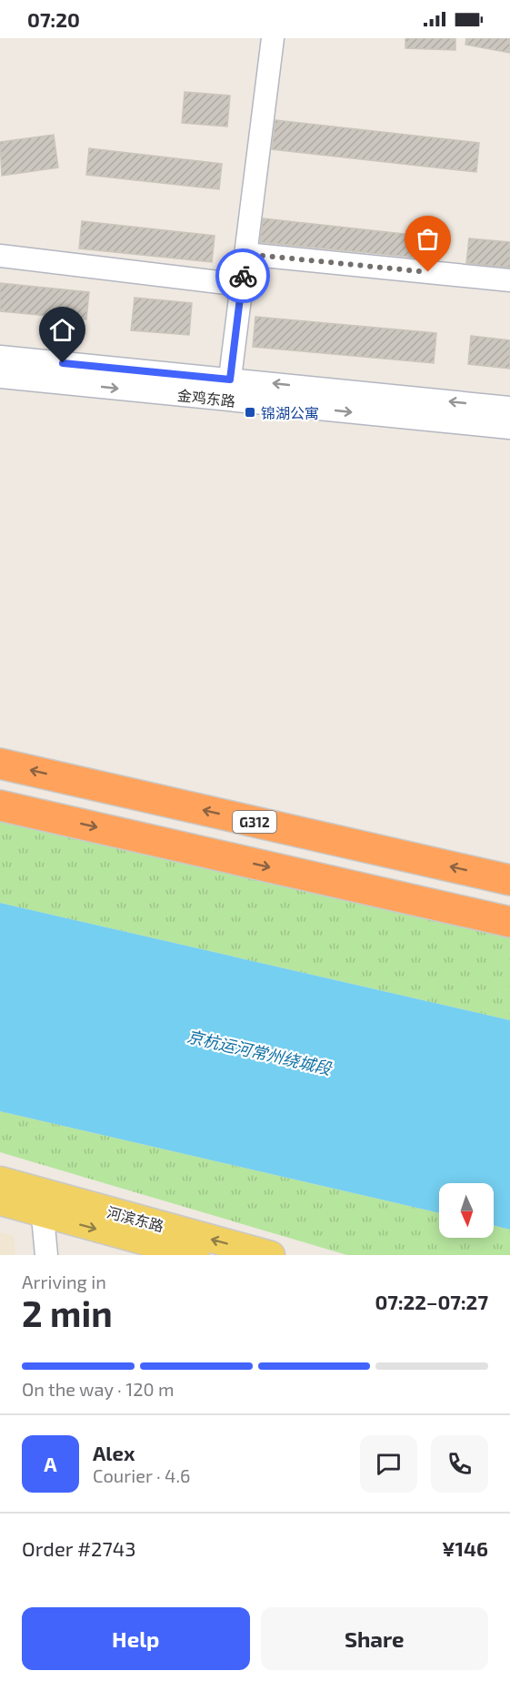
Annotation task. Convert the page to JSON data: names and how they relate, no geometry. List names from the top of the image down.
{
  "streets": {
    "highway": ["G312"],
    "main road": ["河滨东路"],
    "street": ["金鸡东路"]
  },
  "water": ["京杭运河常州绕城段"],
  "places": {
    "transit": ["锦湖公寓"]
  },
  "north": "bottom",
  "page": {
    "status": "07:20",
    "heading": ["2 min", "Arriving in", "07:22–07:27"],
    "panel": [
      "Alex",
      "Courier · 4.6",
      "Order #2743",
      "¥146"
    ],
    "bar": "On the way · 120 m",
    "round": "A",
    "buttons": ["Help", "Share"]
  }
}
